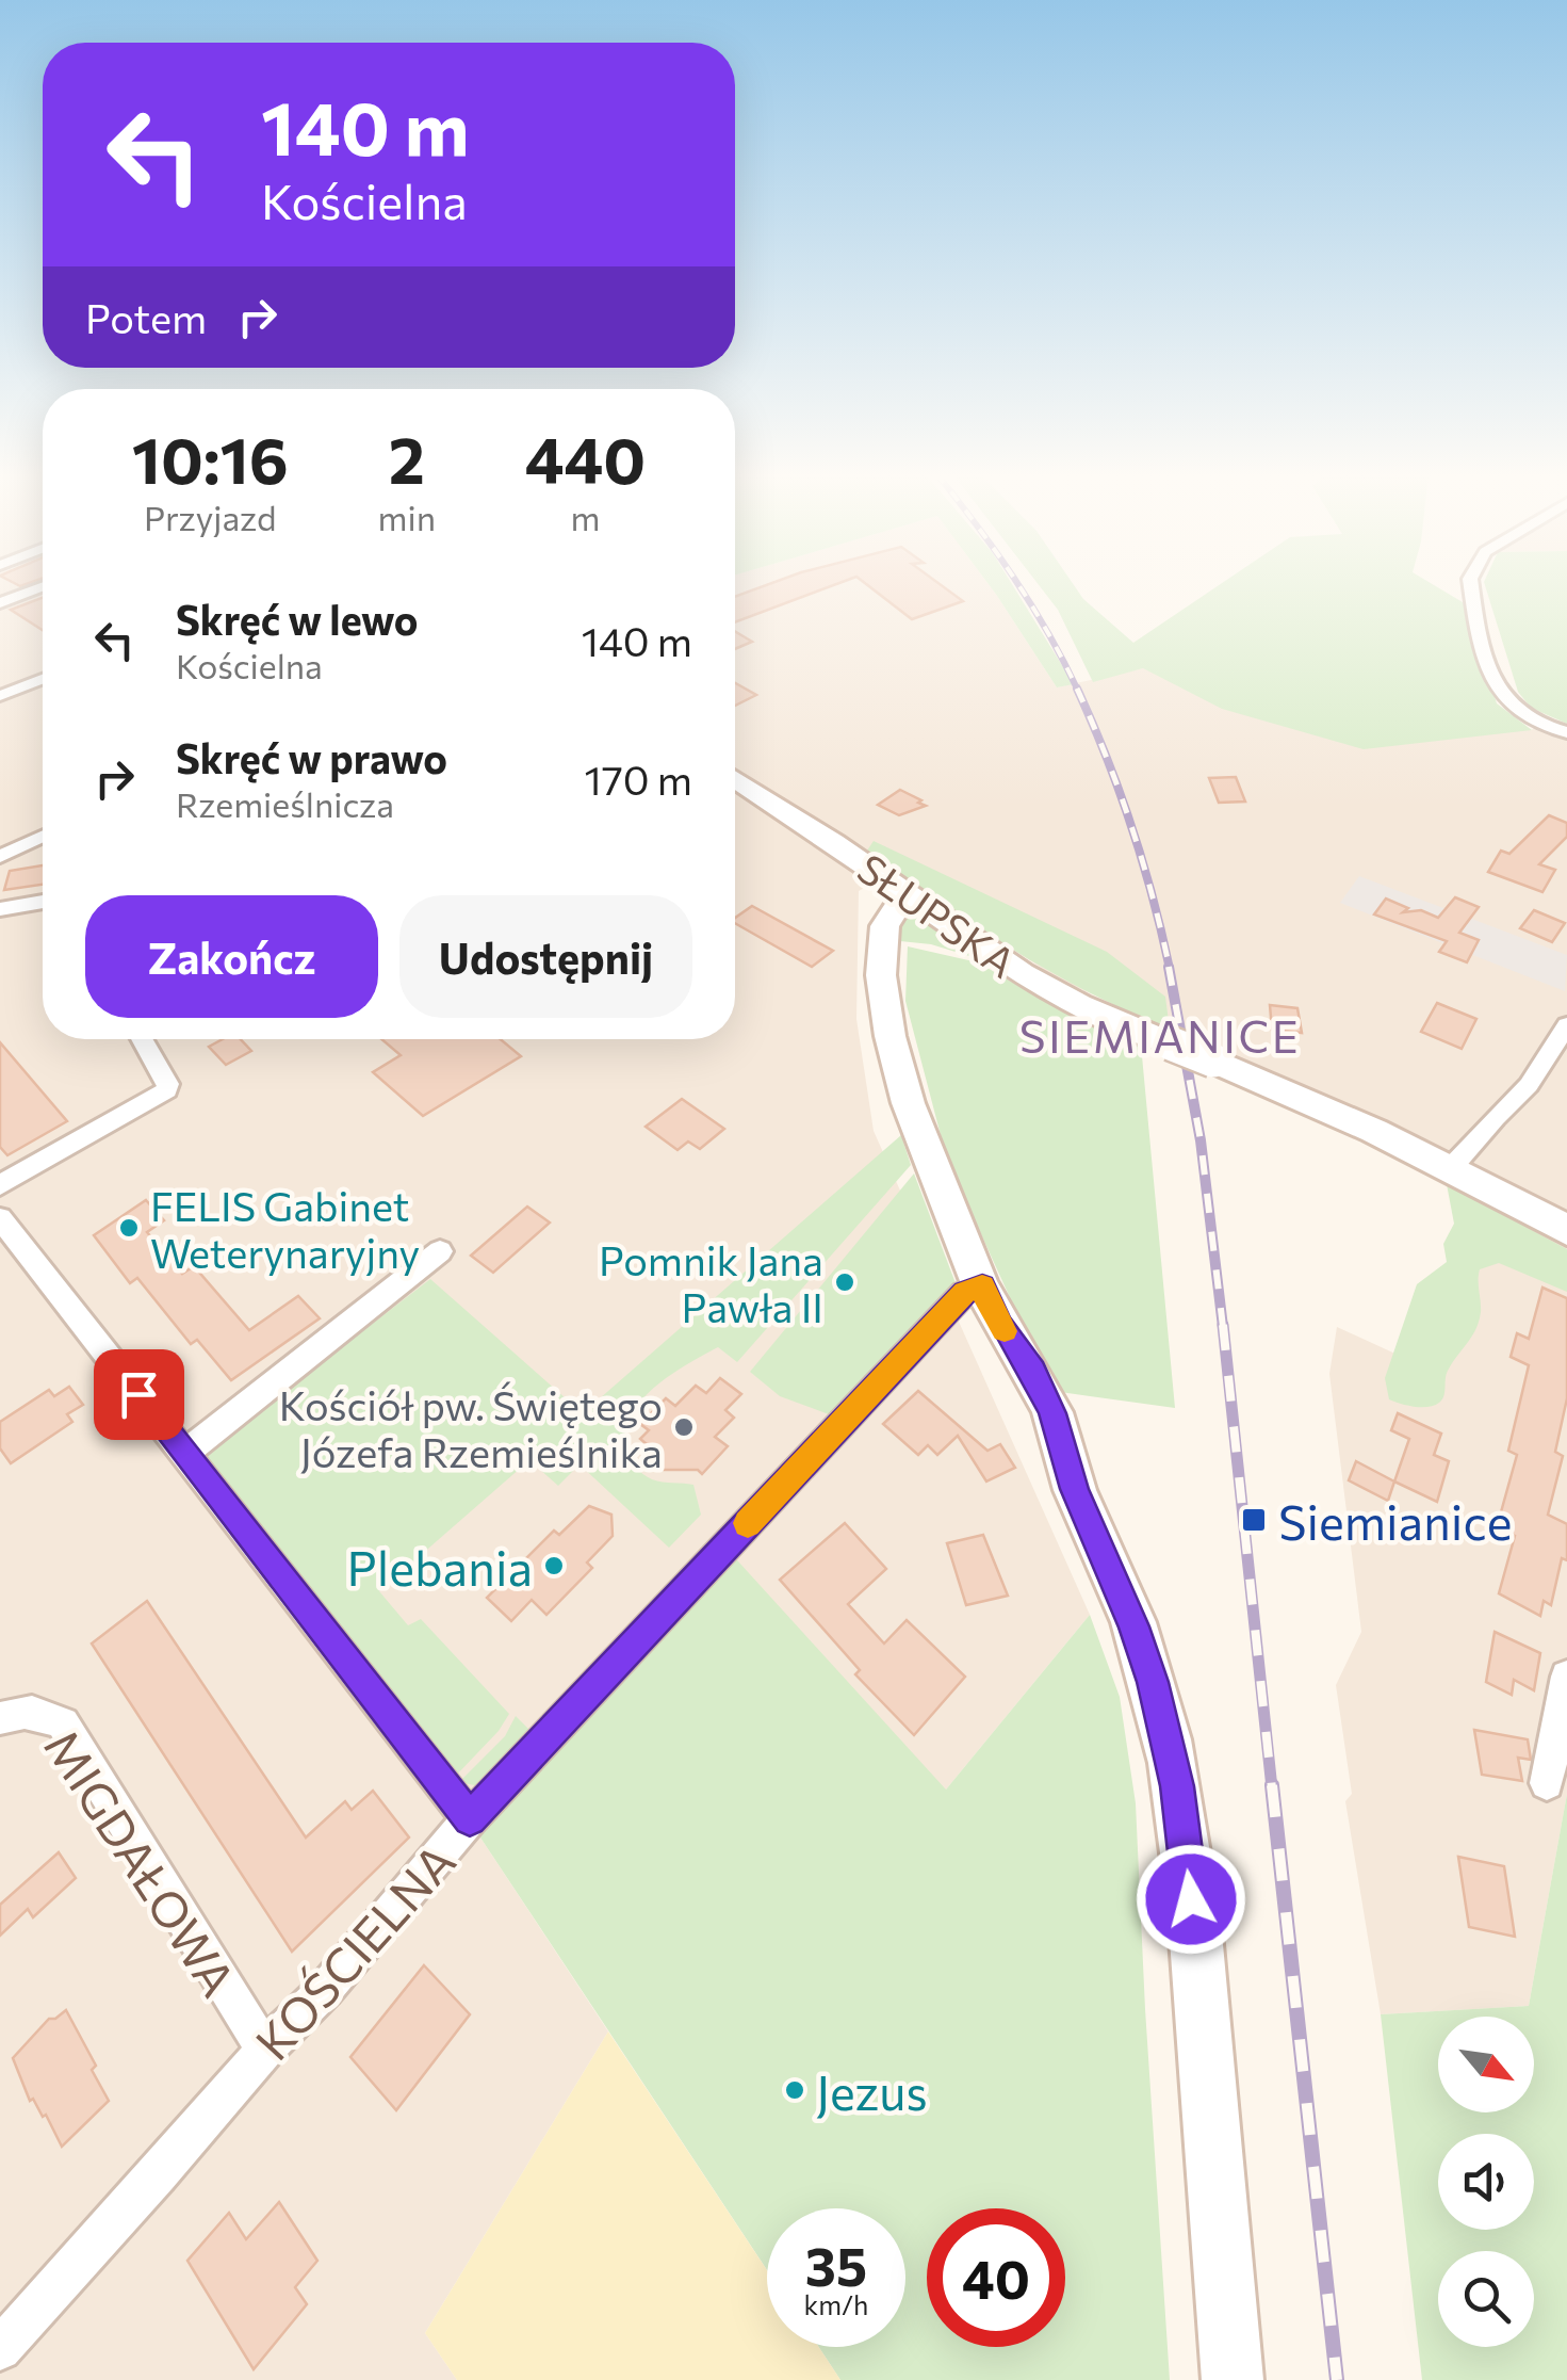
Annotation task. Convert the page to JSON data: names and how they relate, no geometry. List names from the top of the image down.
{
  "streets": {
    "street": ["SŁUPSKA", "MIGDAŁOWA", "KOŚCIELNA"]
  },
  "crossings": [
    ["MIGDAŁOWA", "KOŚCIELNA"]
  ],
  "districts": ["SIEMIANICE"],
  "places": {
    "other": [
      "FELIS Gabinet Weterynaryjny",
      "Pomnik Jana Pawła II",
      "Kościół pw. Świętego Józefa Rzemieślnika",
      "Plebania",
      "Jezus"
    ],
    "transit": ["Siemianice"]
  },
  "north": "bottom right",
  "page": {
    "turn": ["140 m", "Kościelna"],
    "then": "Potem",
    "eta": [
      "10:16",
      "Przyjazd",
      "2",
      "min",
      "440",
      "m"
    ],
    "list": [
      {
        "name": "Skręć w lewo",
        "note": "Kościelna",
        "value": "140 m"
      },
      {
        "name": "Skręć w prawo",
        "note": "Rzemieślnicza",
        "value": "170 m"
      }
    ],
    "buttons": ["Zakończ", "Udostępnij"],
    "speed": "35 km/h",
    "limit": "40"
  }
}
